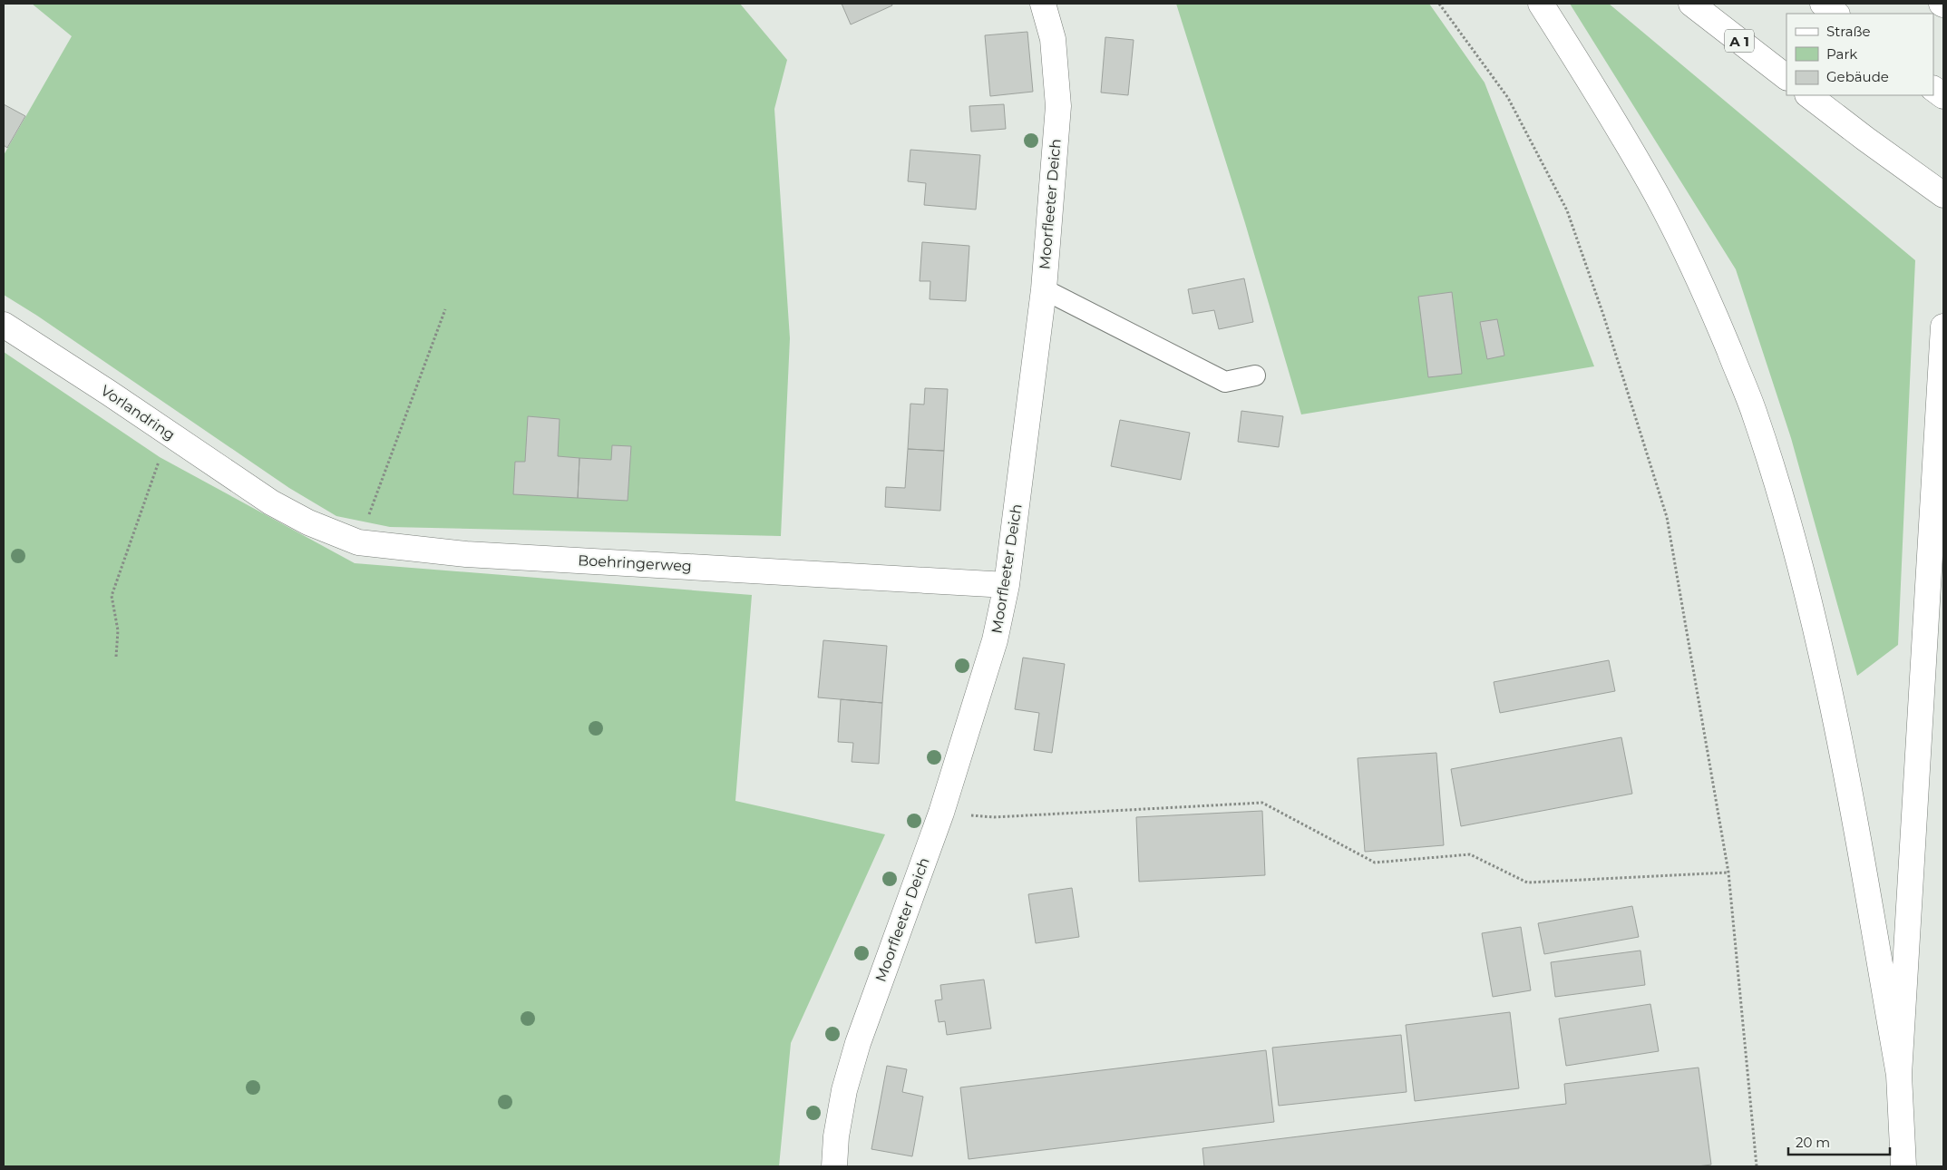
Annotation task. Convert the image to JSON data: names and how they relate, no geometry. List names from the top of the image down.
{
  "streets": {
    "main road": [
      "A 1",
      "Moorfleeter Deich",
      "Vorlandring",
      "Boehringerweg"
    ]
  },
  "crossings": [
    ["Moorfleeter Deich", "Boehringerweg"],
    ["Vorlandring", "Boehringerweg"]
  ],
  "legend": ["Straße", "Park", "Gebäude"],
  "scale_bar": "20 m"
}
